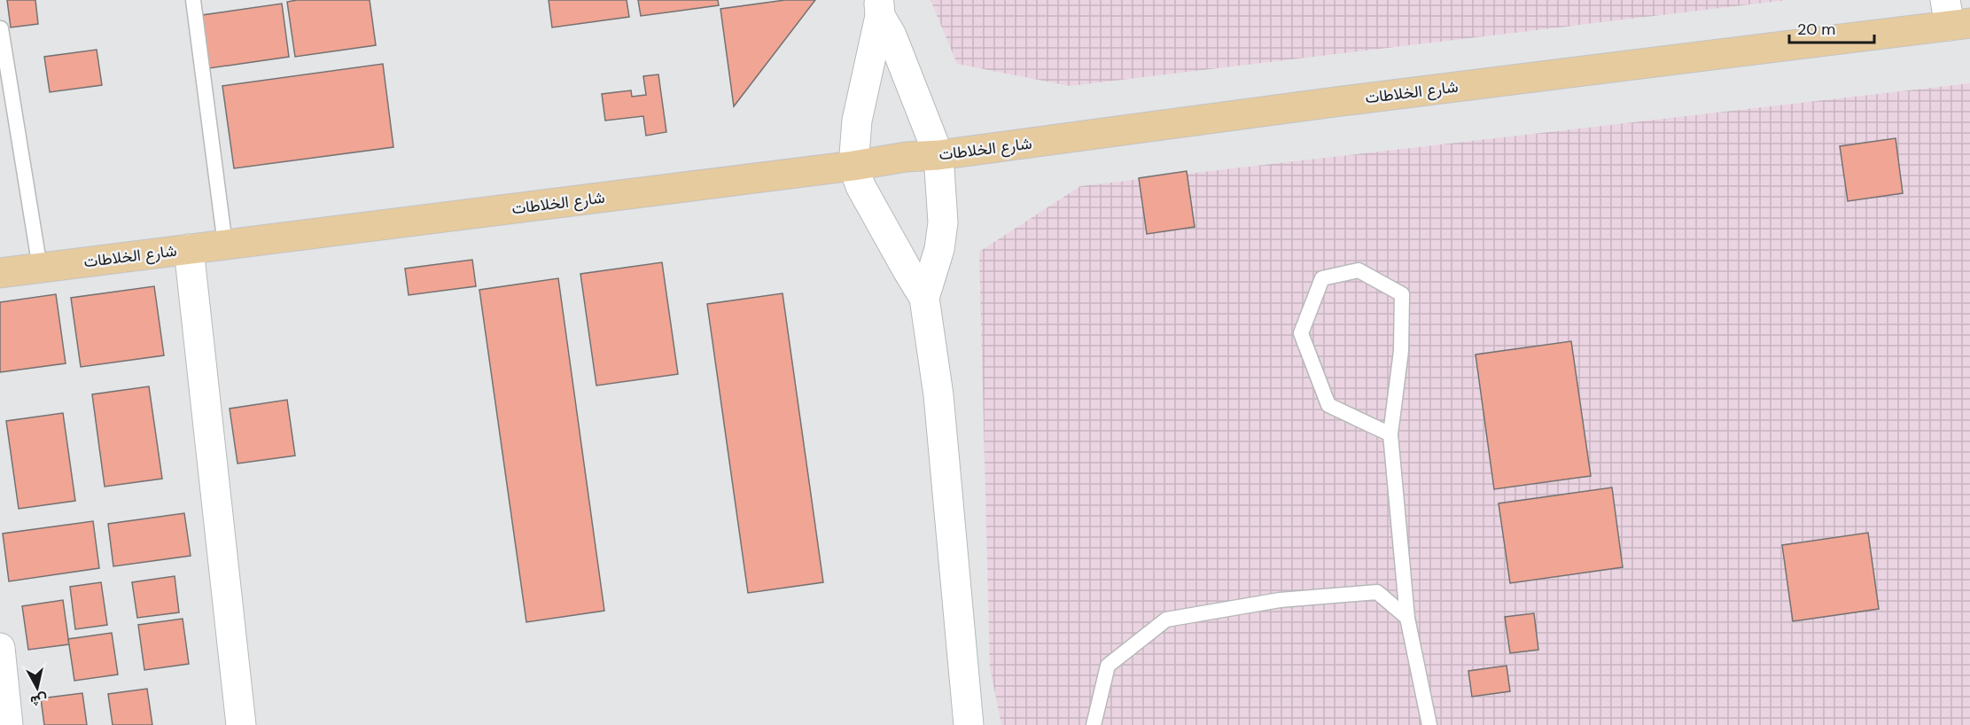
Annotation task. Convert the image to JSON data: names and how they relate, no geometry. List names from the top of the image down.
{
  "streets": {
    "main road": ["شارع الخلاطات"]
  },
  "scale_bar": "20 m",
  "north": "bottom"
}
